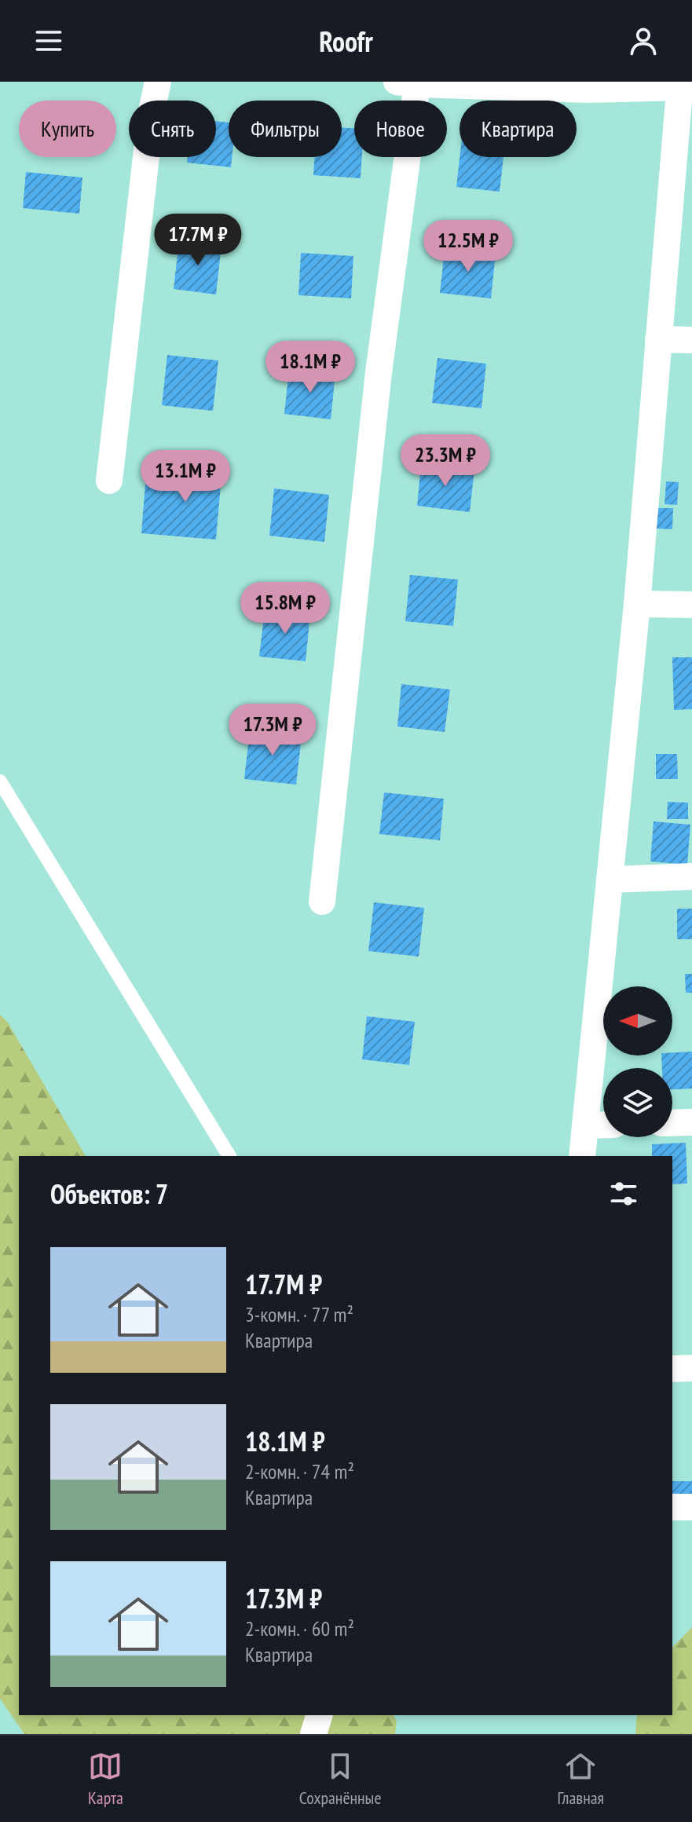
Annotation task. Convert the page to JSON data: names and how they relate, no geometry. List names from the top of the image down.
{
  "north": "left",
  "page": {
    "header": "Roofr",
    "chip": [
      "Купить",
      "Снять",
      "Фильтры",
      "Новое",
      "Квартира"
    ],
    "price": [
      "17.7M ₽",
      "12.5M ₽",
      "18.1M ₽",
      "23.3M ₽",
      "13.1M ₽",
      "15.8M ₽",
      "17.3M ₽"
    ],
    "heading": "Объектов: 7",
    "list": [
      {
        "name": "17.7M ₽",
        "note": "3-комн. · 77 m² · Квартира"
      },
      {
        "name": "18.1M ₽",
        "note": "2-комн. · 74 m² · Квартира"
      },
      {
        "name": "17.3M ₽",
        "note": "2-комн. · 60 m² · Квартира"
      }
    ],
    "tabs": ["Карта", "Сохранённые", "Главная"]
  }
}
